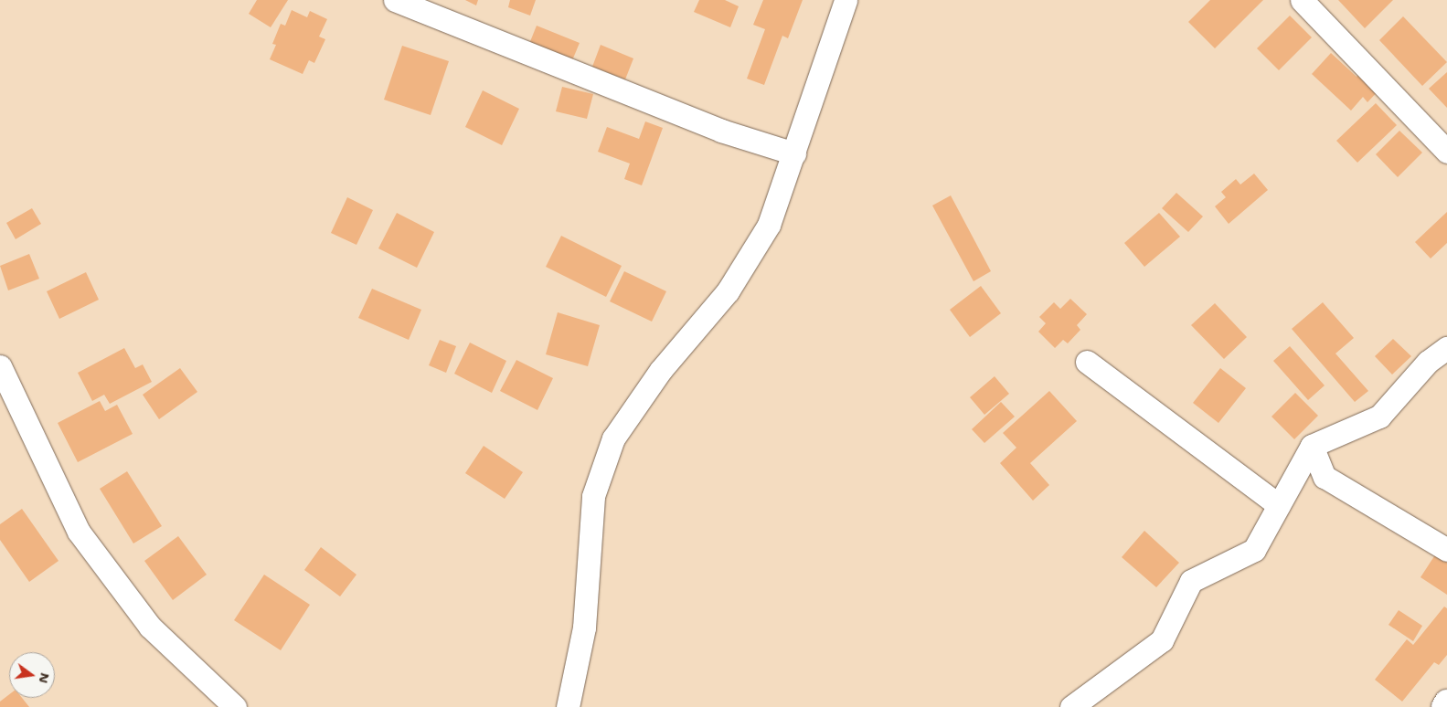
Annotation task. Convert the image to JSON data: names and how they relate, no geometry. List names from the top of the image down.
{
  "north": "right"
}
